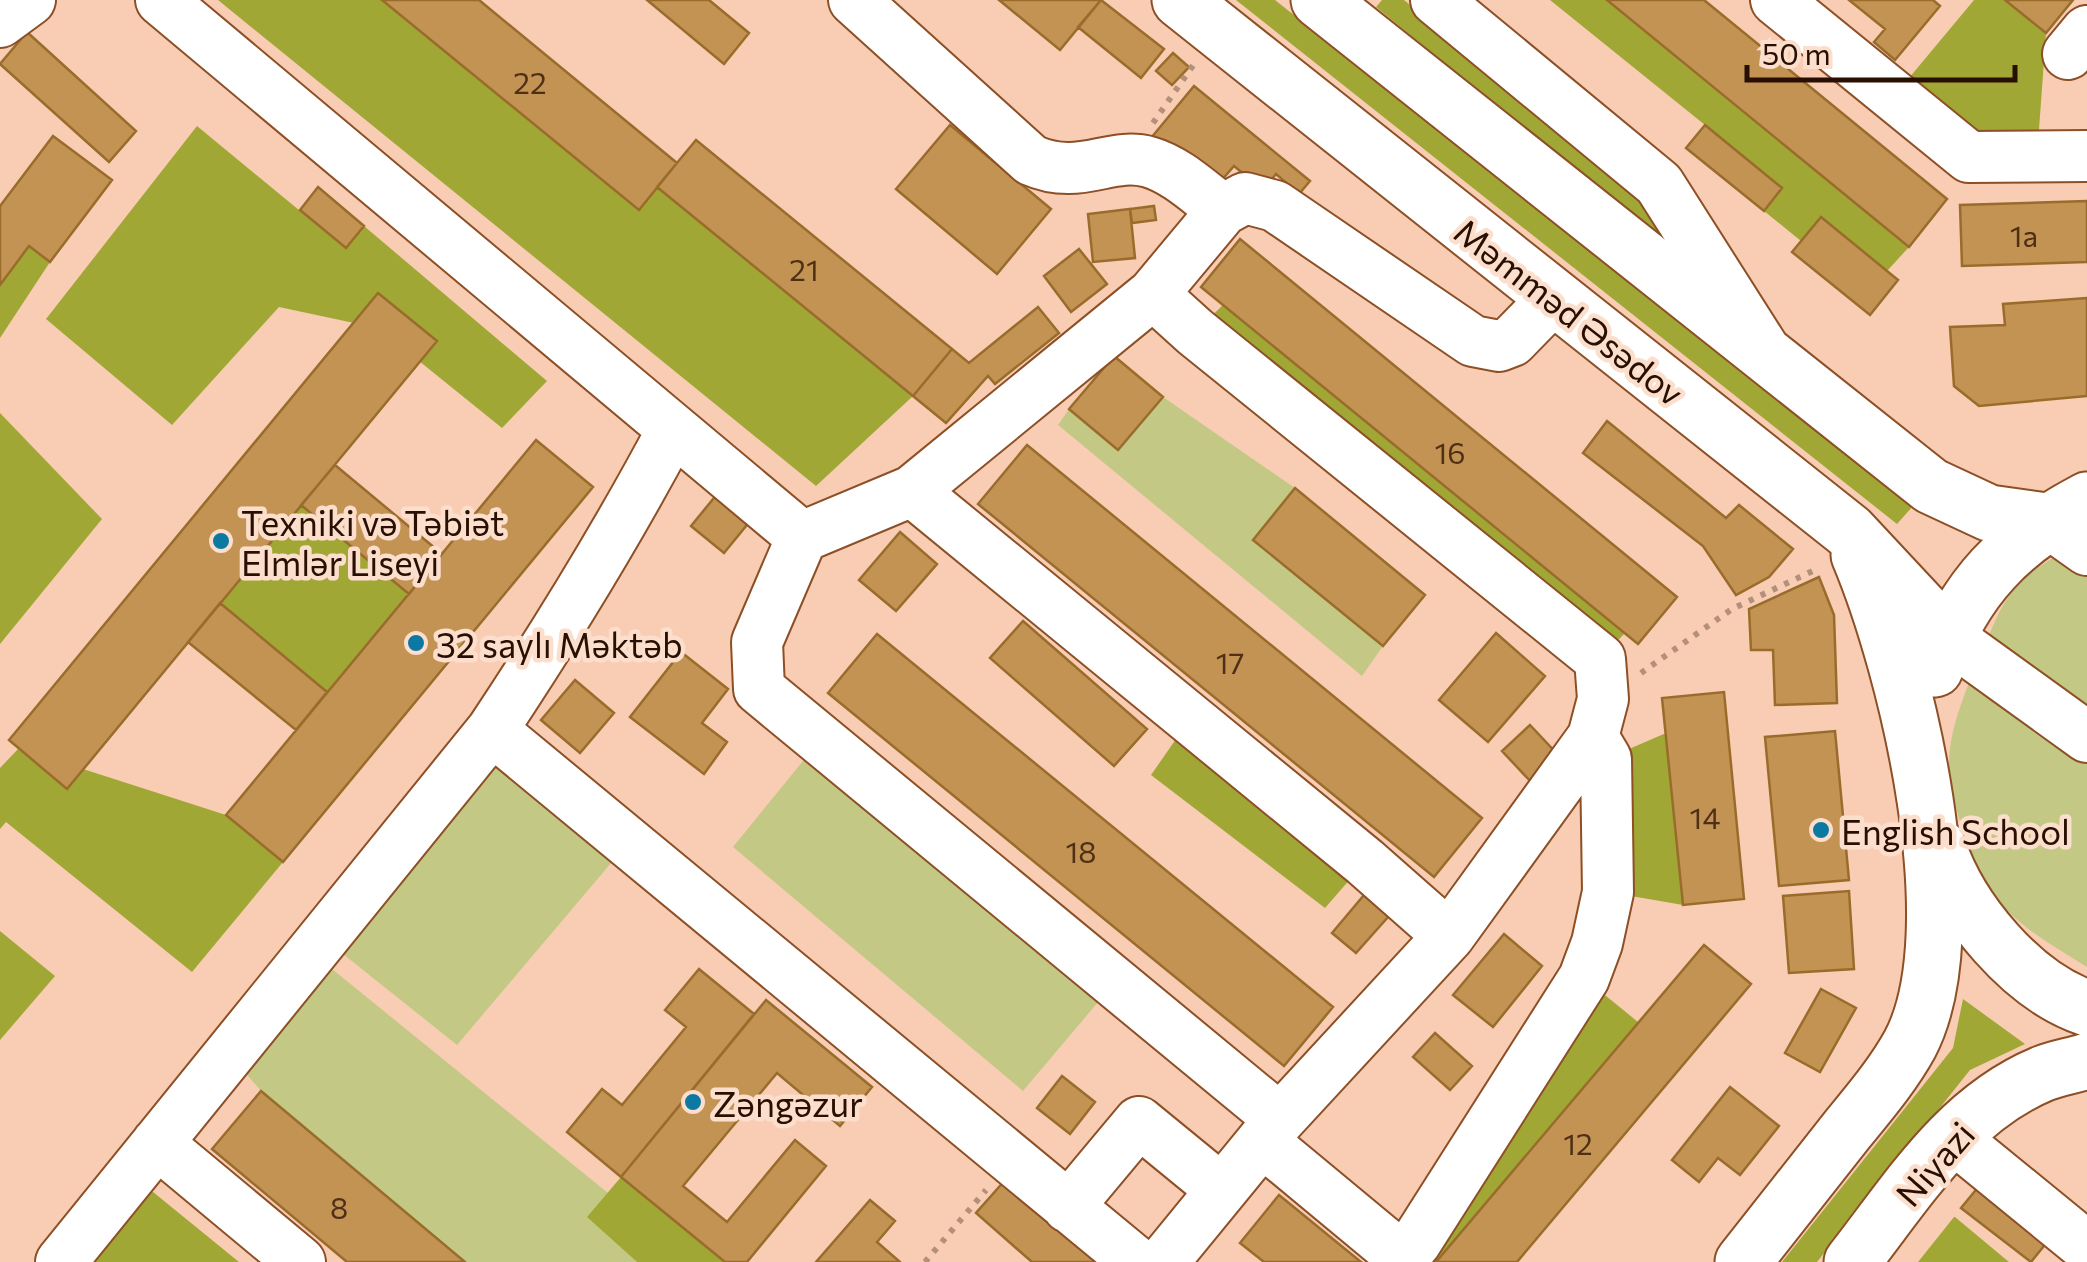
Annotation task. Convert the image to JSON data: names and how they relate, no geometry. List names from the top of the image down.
{
  "streets": {
    "main road": ["Məmməd Əsədov", "Niyazi"]
  },
  "places": [
    "Texniki və Təbiət Elmlər Liseyi",
    "32 saylı Məktəb",
    "English School",
    "Zəngəzur"
  ],
  "house_numbers": [
    "22",
    "1a",
    "21",
    "16",
    "17",
    "14",
    "18",
    "12",
    "8"
  ],
  "scale_bar": "50 m"
}
